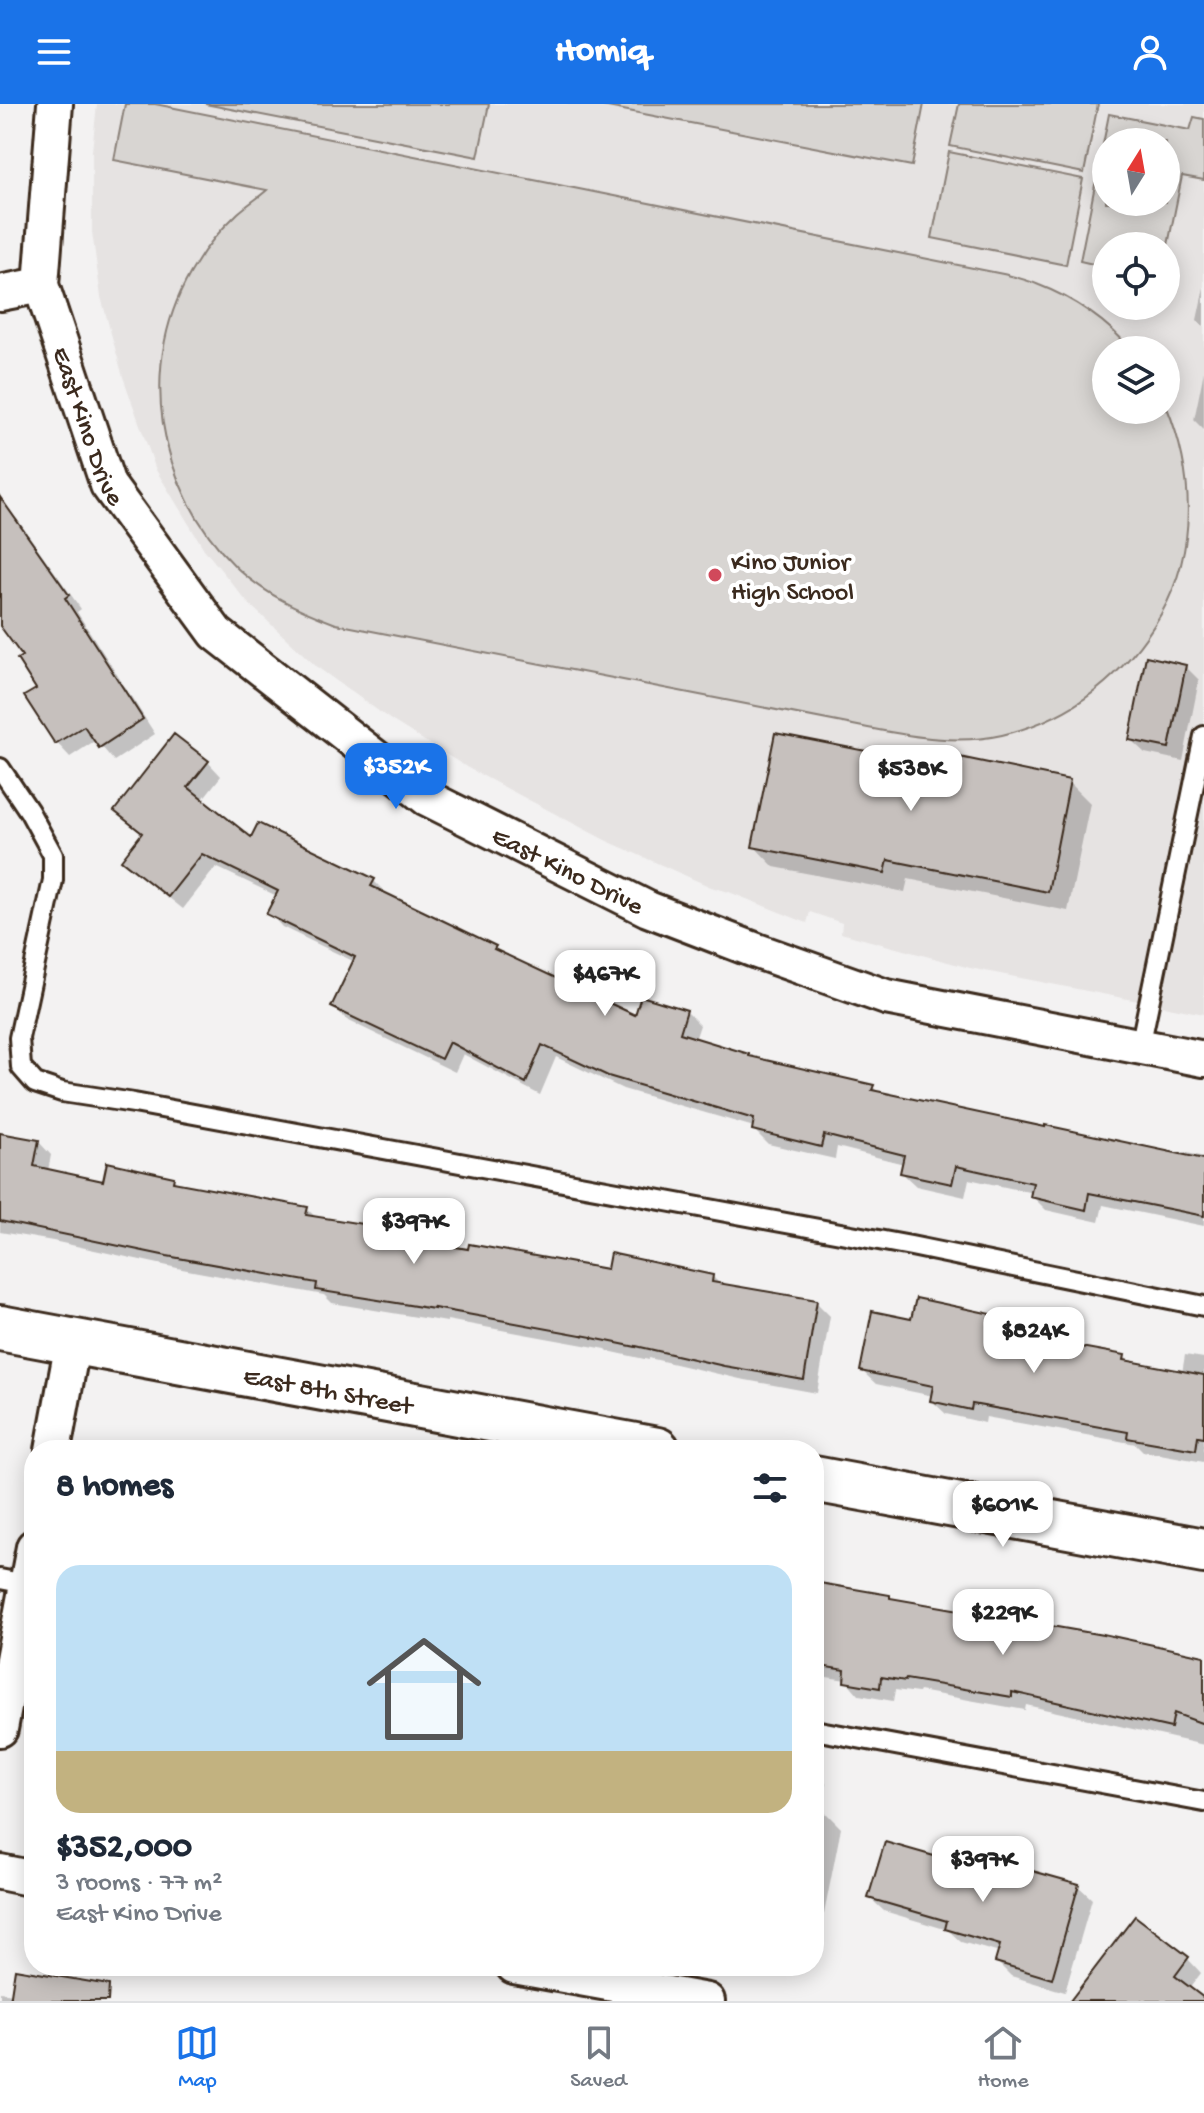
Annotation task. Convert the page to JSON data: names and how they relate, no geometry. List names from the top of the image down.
{
  "streets": {
    "street": ["East Kino Drive", "East 8th Street"]
  },
  "places": ["Kino Junior High School"],
  "north": "top",
  "page": {
    "header": "Homiq",
    "price": [
      "$352K",
      "$538K",
      "$467K",
      "$397K",
      "$824K",
      "$601K",
      "$229K",
      "$397K"
    ],
    "heading": "8 homes",
    "list": [
      {
        "name": "$352,000",
        "note": "3 rooms · 77 m² · East Kino Drive"
      }
    ],
    "tabs": ["Map", "Saved", "Home"]
  }
}
